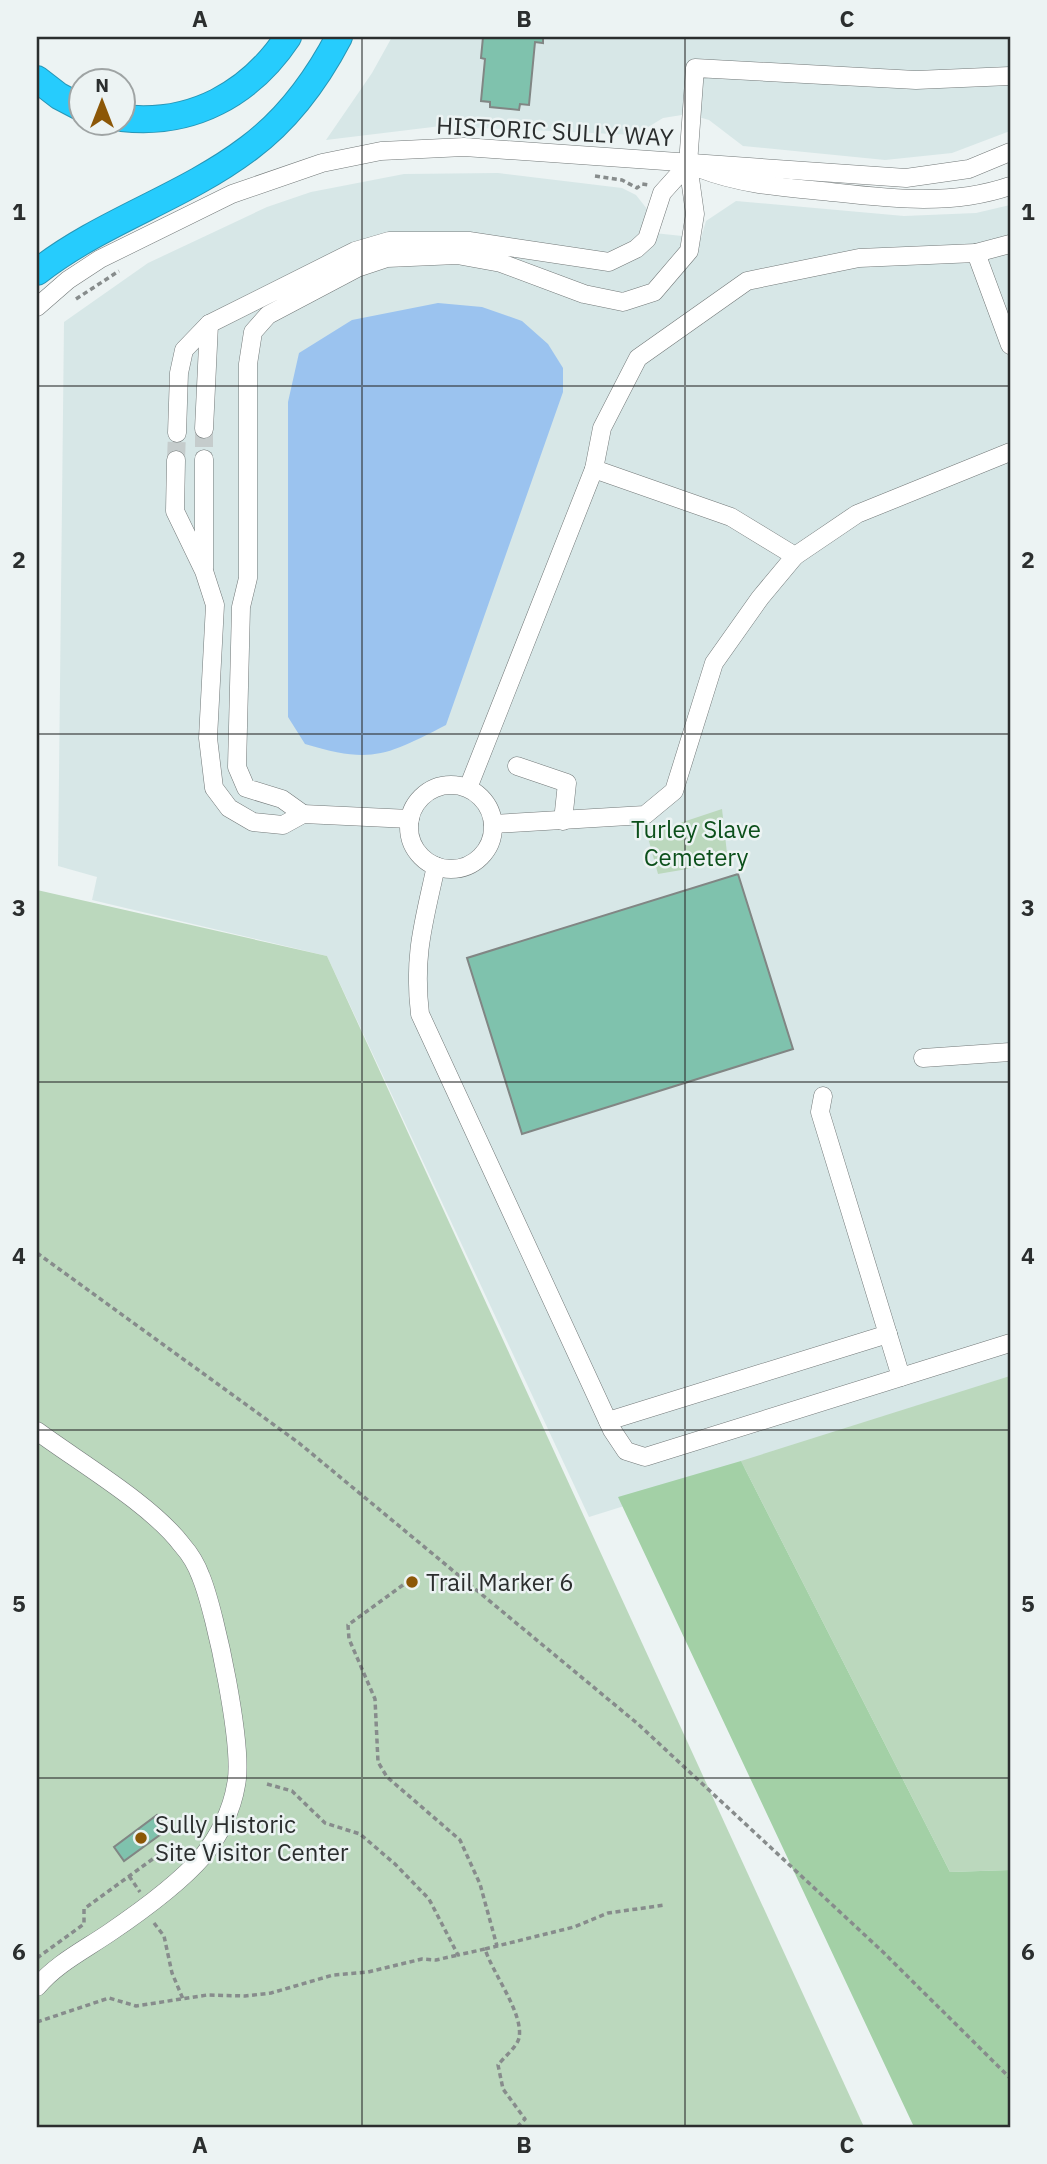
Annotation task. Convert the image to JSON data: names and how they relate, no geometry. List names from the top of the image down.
{
  "streets": {
    "street": ["HISTORIC SULLY WAY"]
  },
  "parks": ["Turley Slave Cemetery"],
  "places": ["Trail Marker 6", "Sully Historic Site Visitor Center"],
  "north": "top",
  "grid": {
    "columns": ["A", "B", "C"],
    "rows": [
      "1",
      "2",
      "3",
      "4",
      "5",
      "6"
    ]
  }
}
